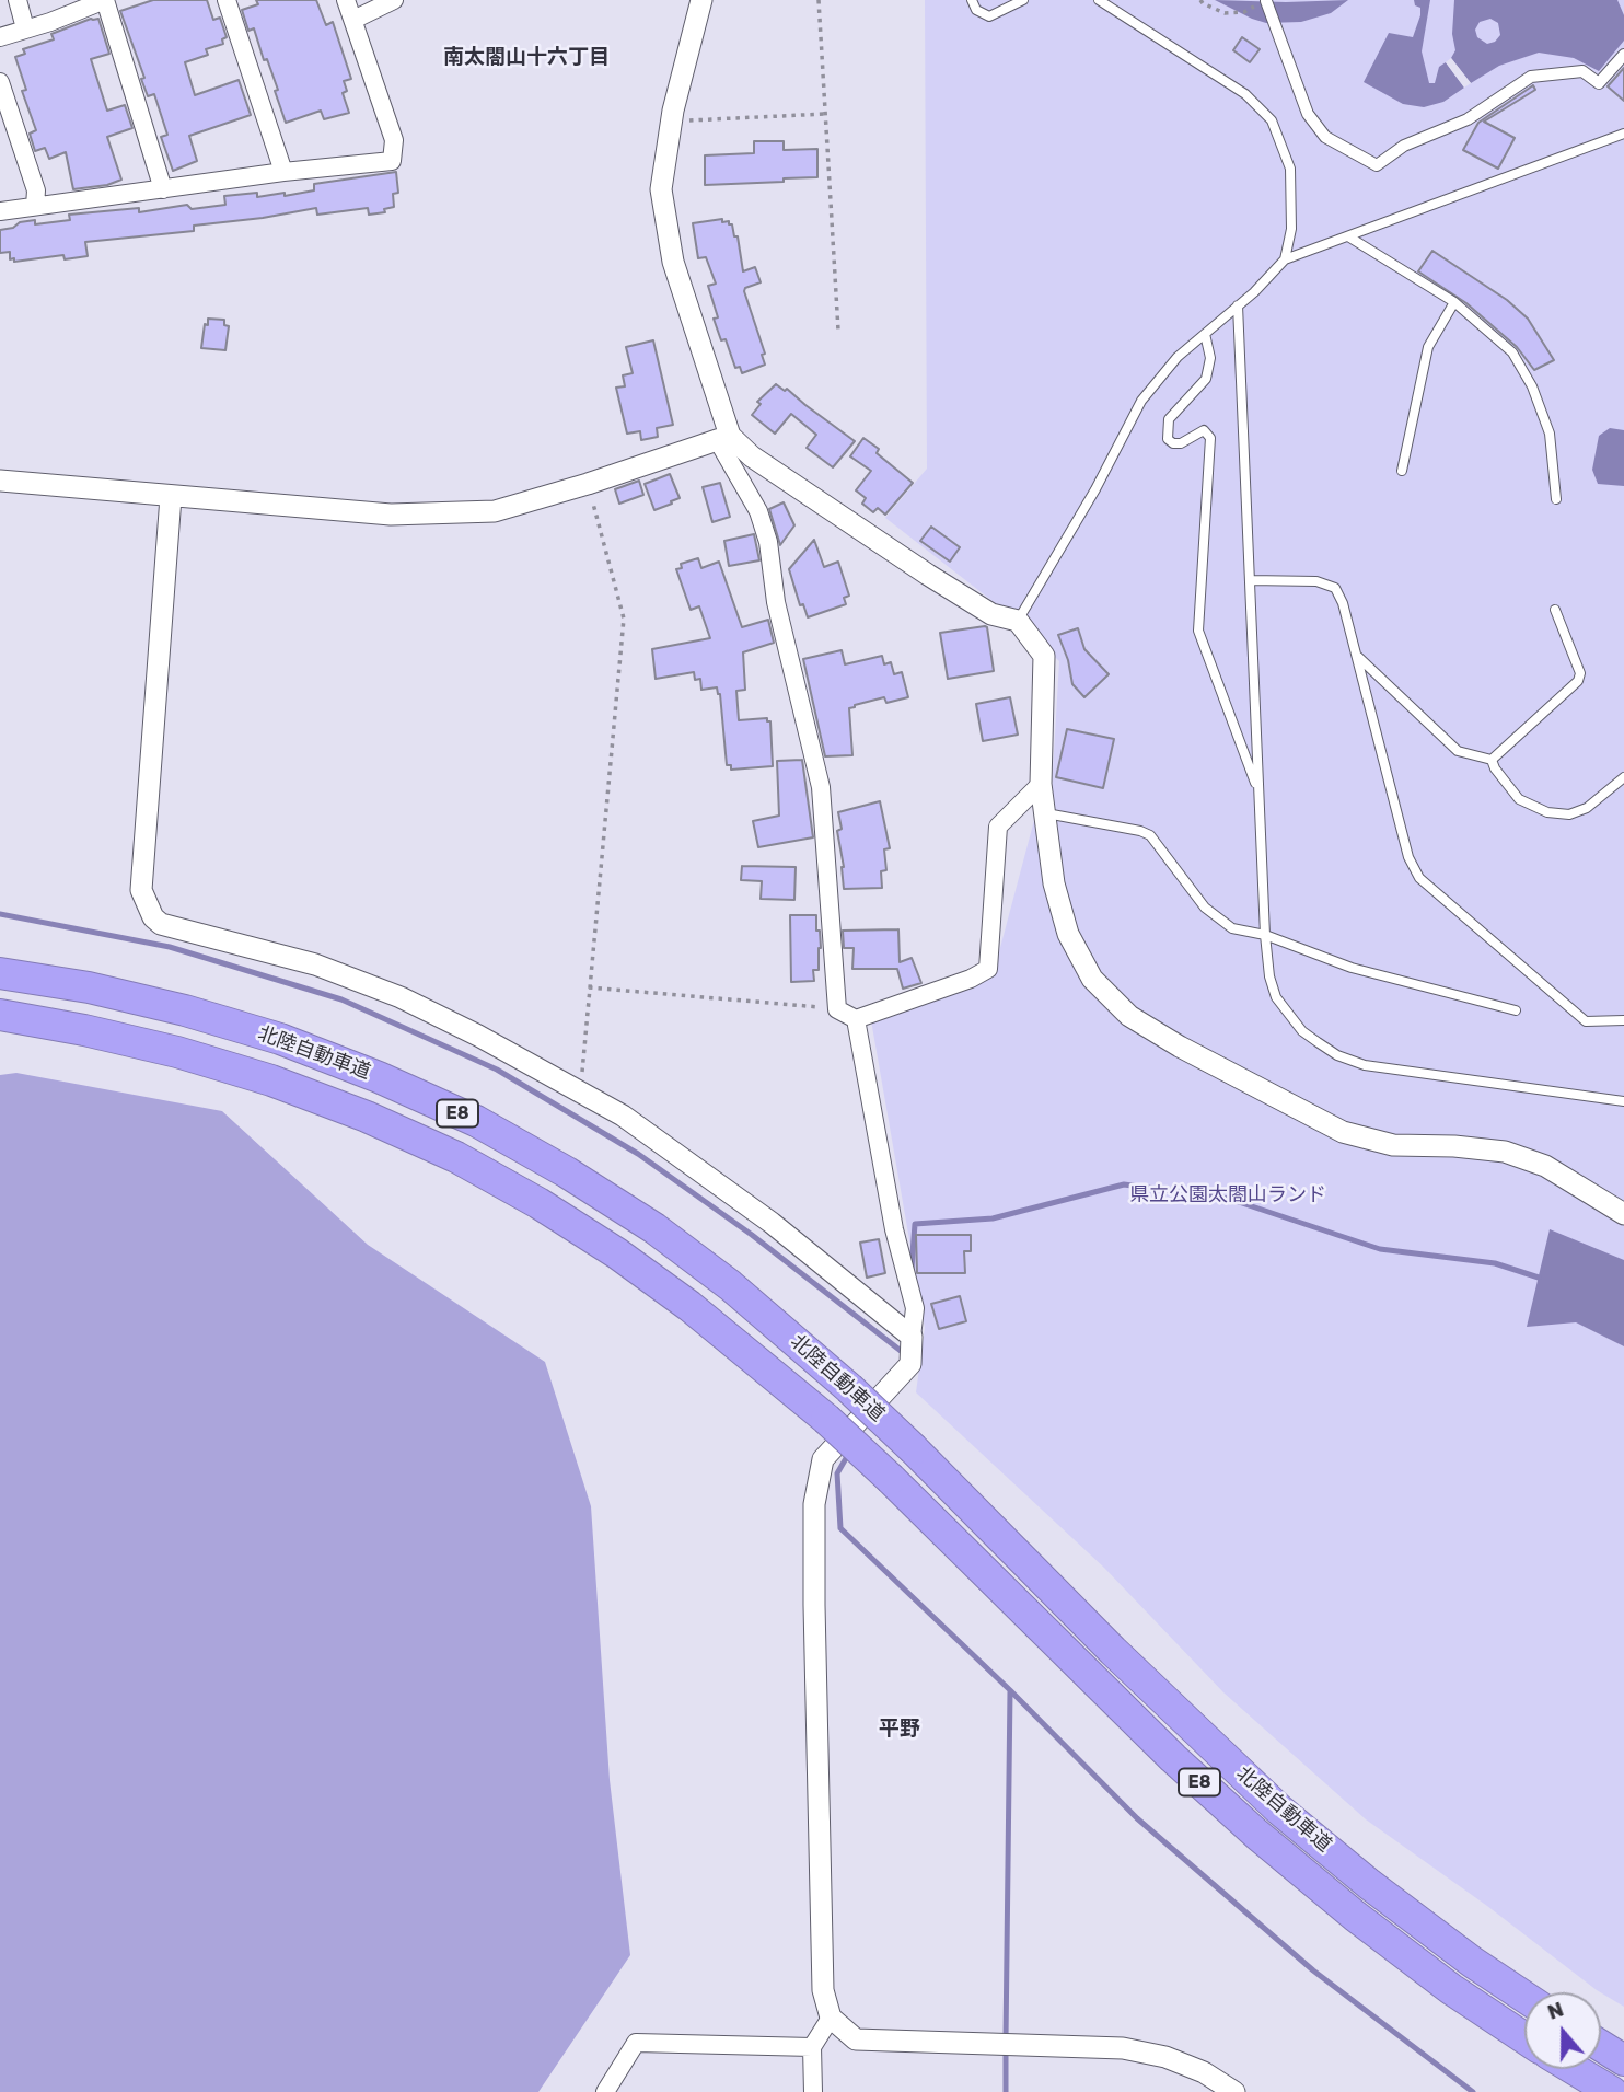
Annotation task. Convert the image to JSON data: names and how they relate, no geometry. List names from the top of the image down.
{
  "streets": {
    "highway": ["北陸自動車道", "E8"]
  },
  "districts": ["南太閤山十六丁目", "平野"],
  "parks": ["県立公園太閤山ランド"],
  "north": "top"
}
